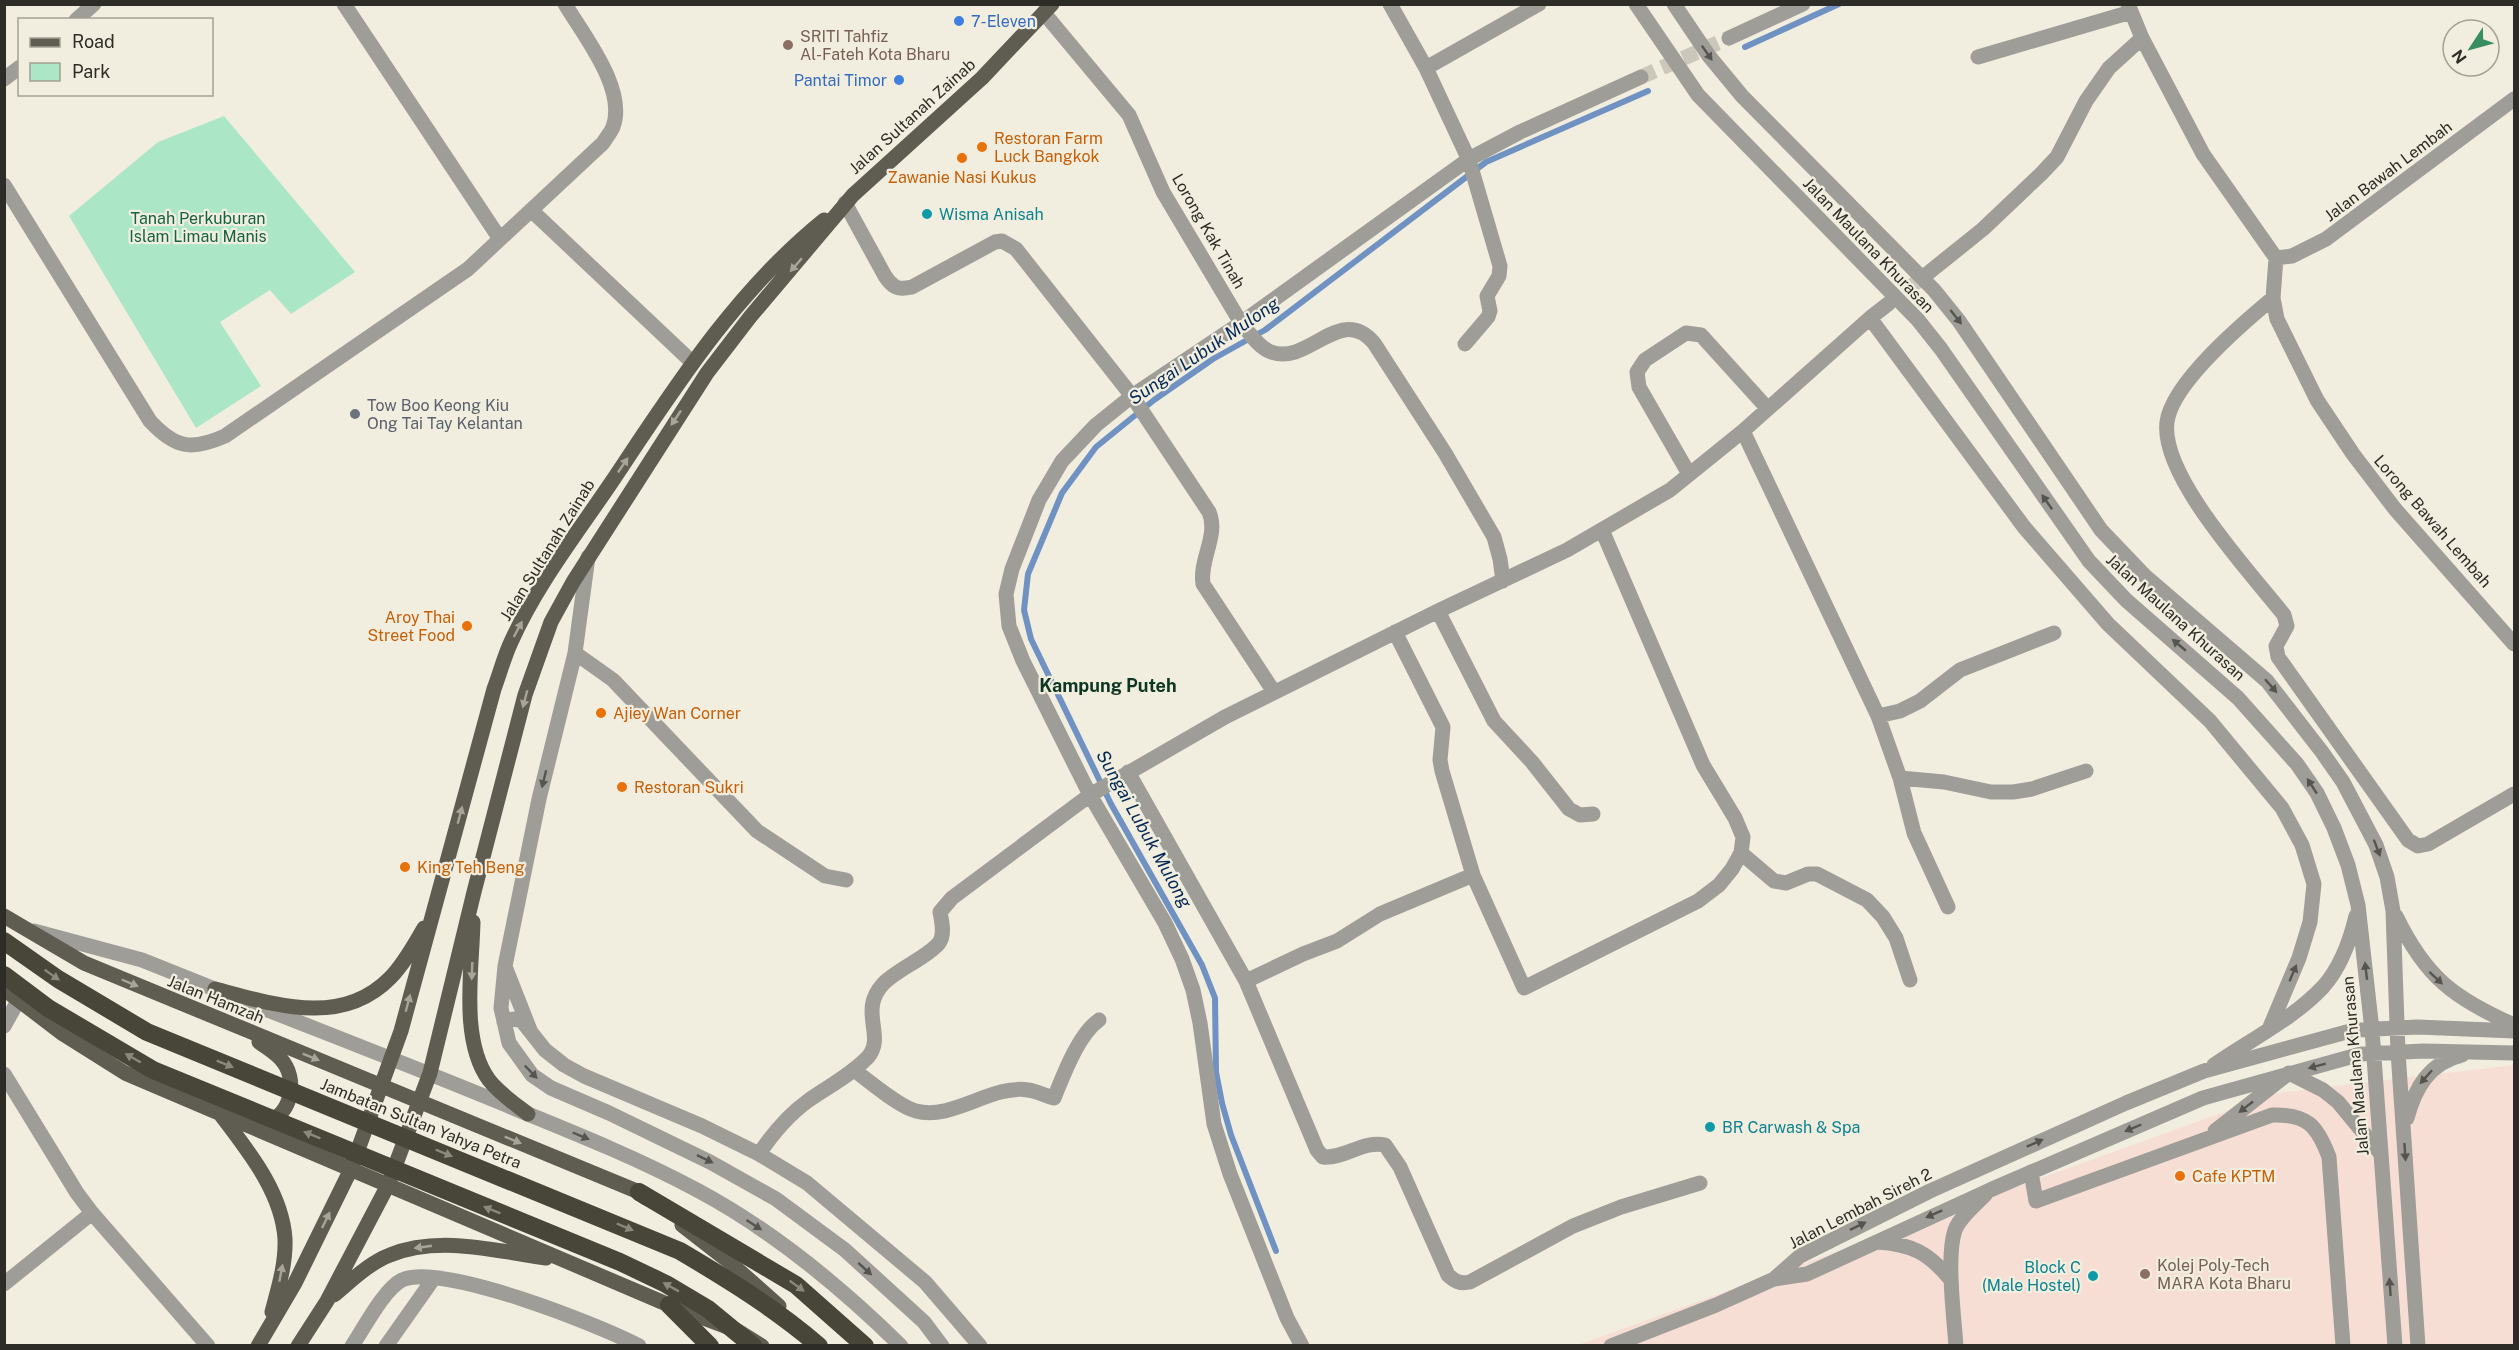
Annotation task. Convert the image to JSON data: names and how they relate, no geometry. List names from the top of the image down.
{
  "streets": {
    "highway": ["Jambatan Sultan Yahya Petra"],
    "main road": ["Jalan Sultanah Zainab", "Jalan Hamzah"],
    "street": [
      "Jalan Bawah Lembah",
      "Lorong Kak Tinah",
      "Jalan Maulana Khurasan",
      "Lorong Bawah Lembah",
      "Jalan Lembah Sireh 2"
    ]
  },
  "crossings": [
    ["Jalan Sultanah Zainab", "Lorong Kak Tinah"],
    ["Jalan Sultanah Zainab", "Jalan Hamzah"],
    ["Jalan Bawah Lembah", "Lorong Bawah Lembah"],
    ["Jalan Hamzah", "Jambatan Sultan Yahya Petra"]
  ],
  "districts": ["Kampung Puteh"],
  "water": ["Sungai Lubuk Mulong"],
  "parks": ["Tanah Perkuburan Islam Limau Manis"],
  "places": [
    "7-Eleven",
    "SRITI Tahfiz Al-Fateh Kota Bharu",
    "Pantai Timor",
    "Restoran Farm Luck Bangkok",
    "Zawanie Nasi Kukus",
    "Wisma Anisah",
    "Tow Boo Keong Kiu Ong Tai Tay Kelantan",
    "Aroy Thai Street Food",
    "Ajiey Wan Corner",
    "Restoran Sukri",
    "King Teh Beng",
    "BR Carwash & Spa",
    "Cafe KPTM",
    "Kolej Poly-Tech MARA Kota Bharu",
    "Block C (Male Hostel)"
  ],
  "legend": ["Road", "Park"],
  "north": "bottom left"
}
